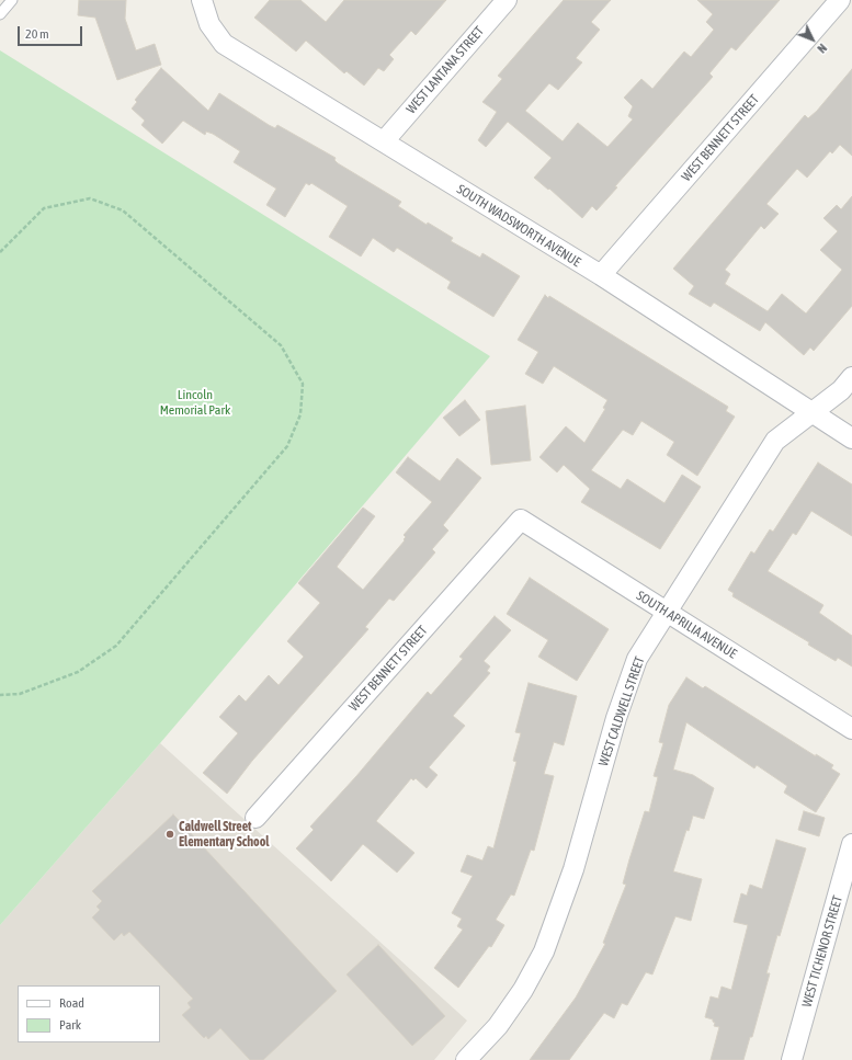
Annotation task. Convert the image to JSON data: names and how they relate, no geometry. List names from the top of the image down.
{
  "streets": {
    "street": [
      "WEST LANTANA STREET",
      "WEST BENNETT STREET",
      "SOUTH WADSWORTH AVENUE",
      "SOUTH APRILIA AVENUE",
      "WEST CALDWELL STREET",
      "WEST TICHENOR STREET"
    ]
  },
  "crossings": [
    ["WEST LANTANA STREET", "SOUTH WADSWORTH AVENUE"],
    ["WEST BENNETT STREET", "SOUTH WADSWORTH AVENUE"],
    ["WEST BENNETT STREET", "SOUTH APRILIA AVENUE"],
    ["SOUTH WADSWORTH AVENUE", "WEST CALDWELL STREET"],
    ["SOUTH APRILIA AVENUE", "WEST CALDWELL STREET"]
  ],
  "parks": ["Lincoln Memorial Park"],
  "places": ["Caldwell Street Elementary School"],
  "legend": ["Road", "Park"],
  "scale_bar": "20 m",
  "north": "bottom right"
}
